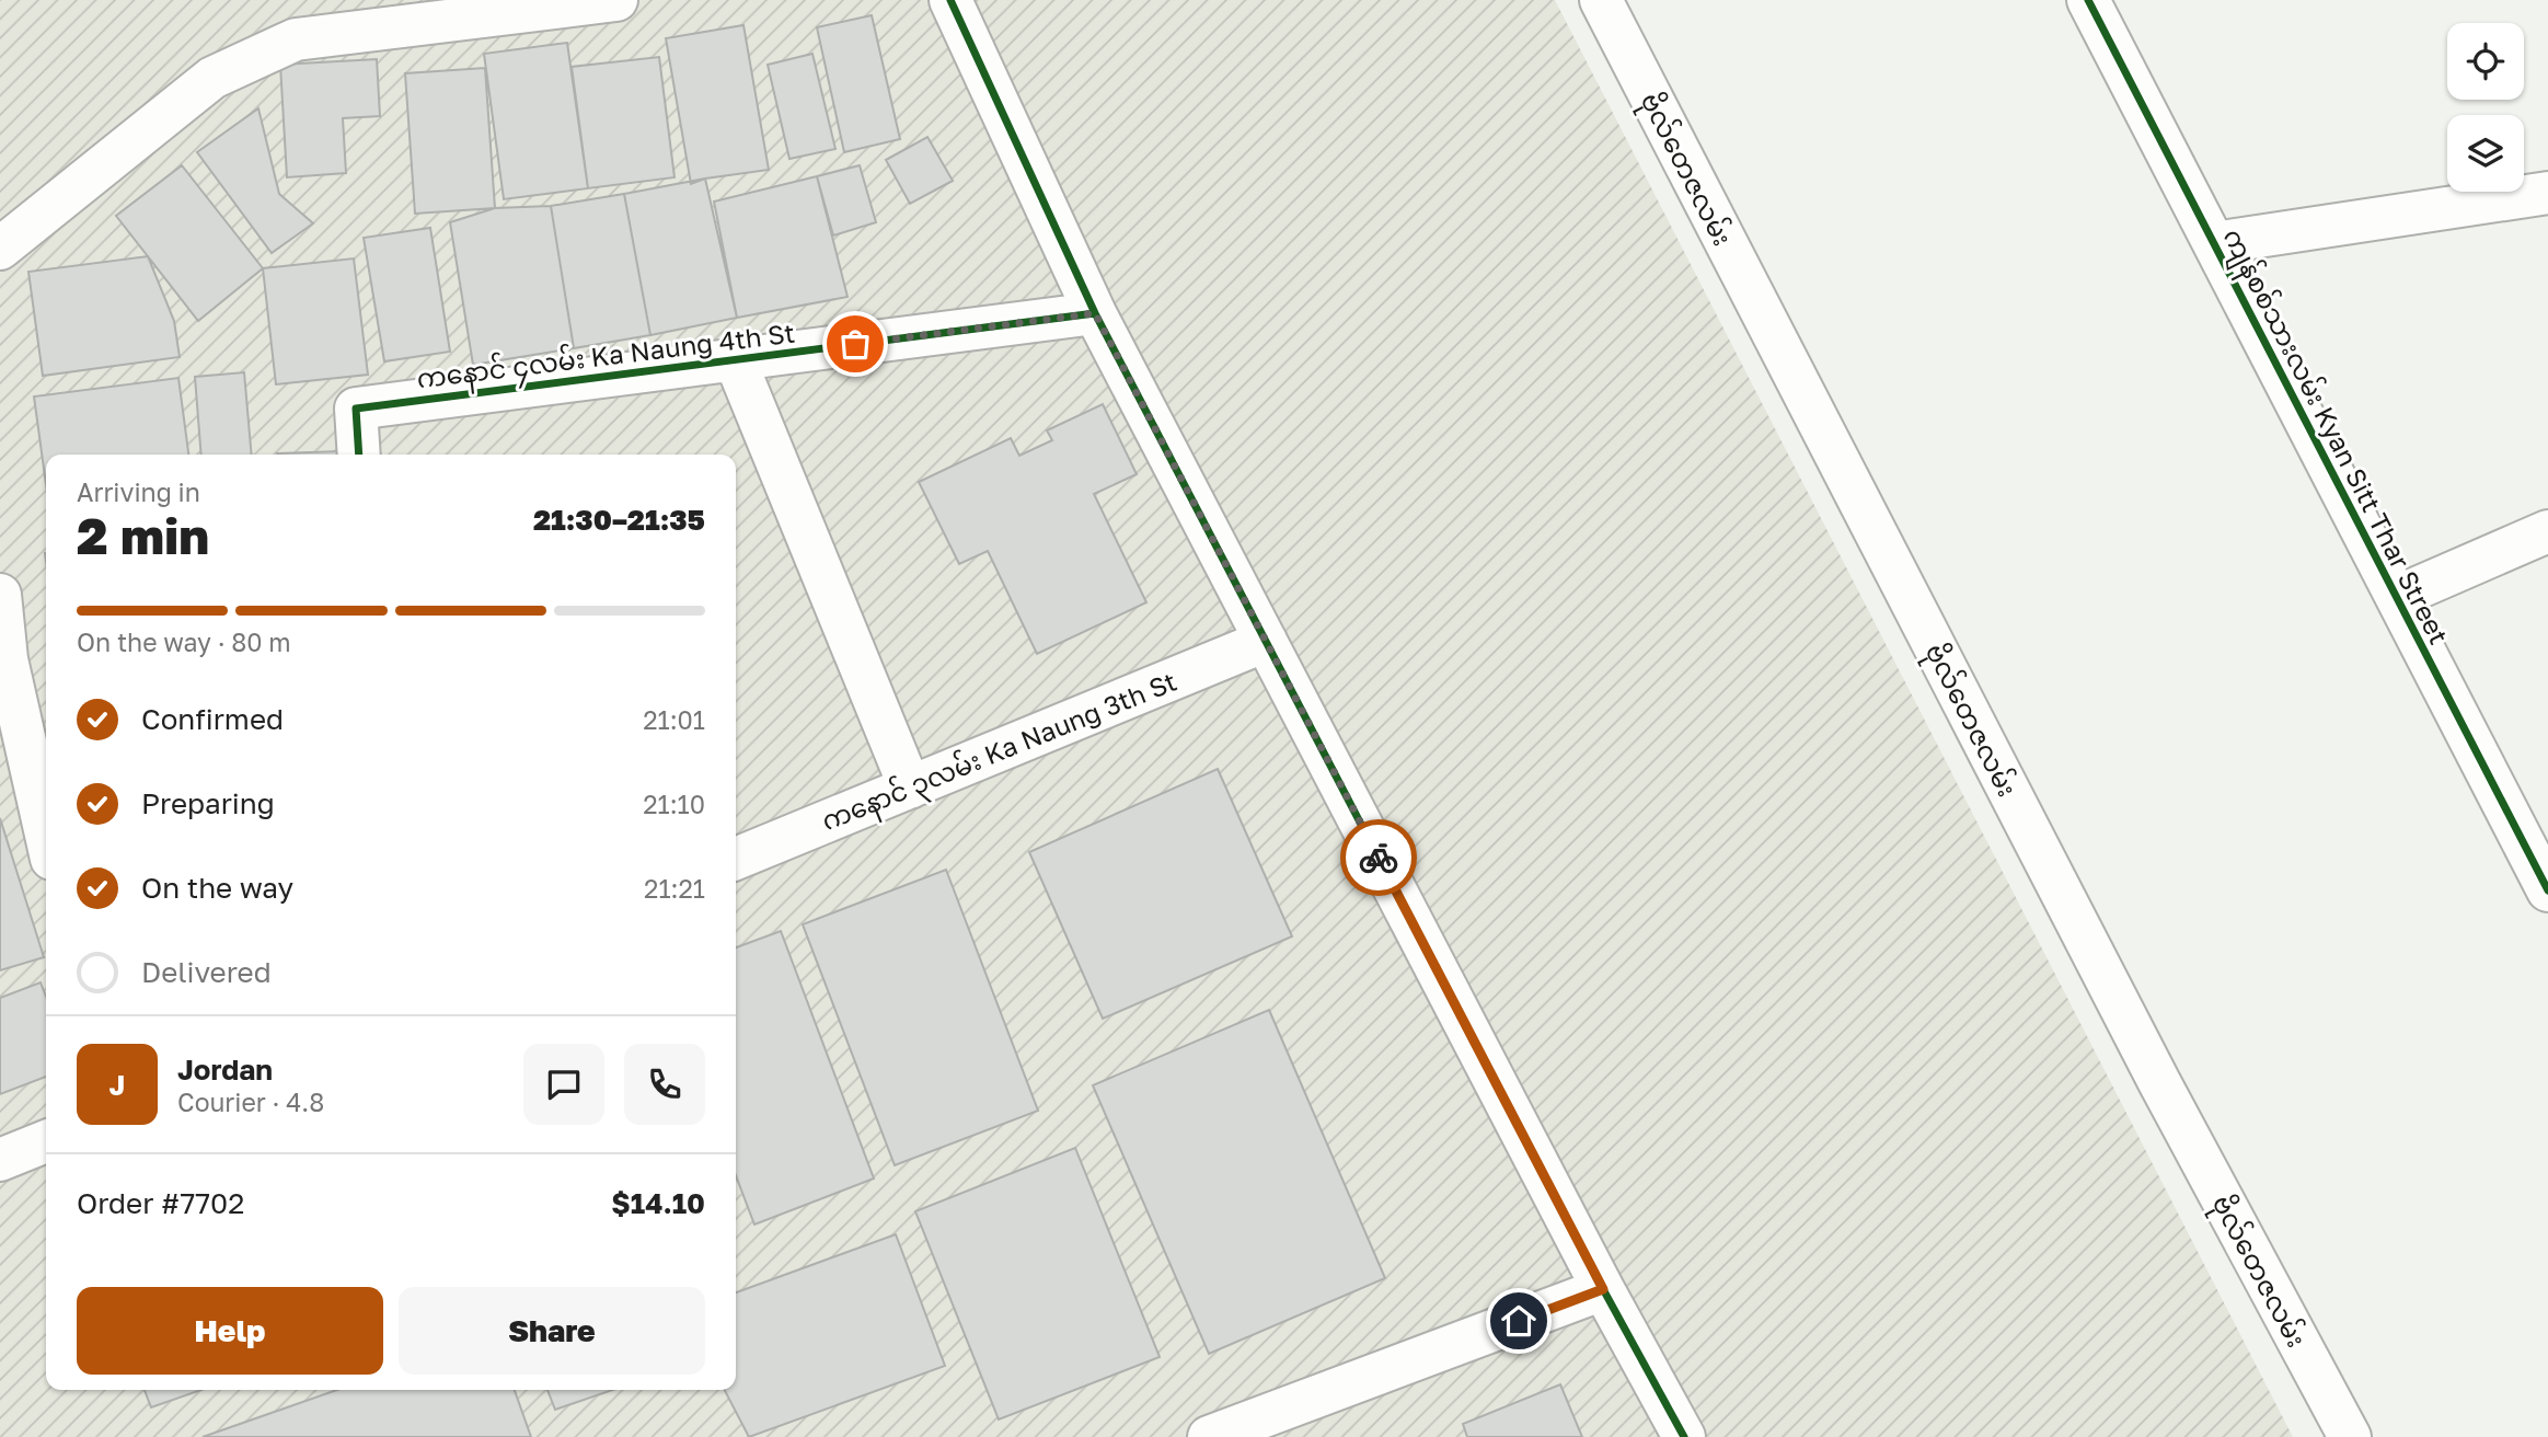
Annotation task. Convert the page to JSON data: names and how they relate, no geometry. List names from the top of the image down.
{
  "streets": {
    "street": [
      "ဗိုလ်တေဇလမ်း",
      "ကနောင် ၄လမ်း Ka Naung 4th St",
      "ကျန်စစ်သားလမ်း Kyan Sitt Thar Street",
      "ကနောင် ၃လမ်း Ka Naung 3th St"
    ]
  },
  "page": {
    "heading": ["2 min", "Arriving in", "21:30–21:35"],
    "panel": [
      "Jordan",
      "Courier · 4.8",
      "Order #7702",
      "$14.10"
    ],
    "bar": "On the way · 80 m",
    "list": [
      ["Confirmed", "21:01"],
      ["Preparing", "21:10"],
      ["On the way", "21:21"],
      "Delivered"
    ],
    "round": "J",
    "buttons": ["Help", "Share"]
  }
}
